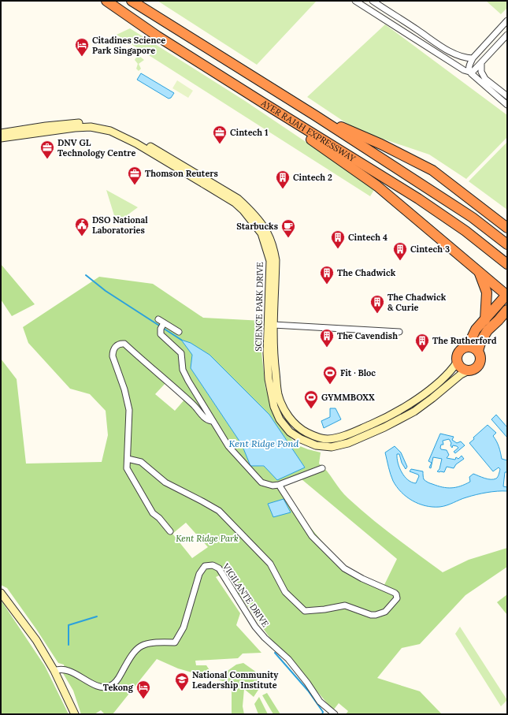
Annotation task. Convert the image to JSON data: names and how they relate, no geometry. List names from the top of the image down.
{
  "streets": {
    "highway": ["AYER RAJAH EXPRESSWAY"],
    "main road": ["SCIENCE PARK DRIVE"],
    "street": ["VIGILANTE DRIVE"]
  },
  "water": ["Kent Ridge Pond"],
  "parks": ["Kent Ridge Park"],
  "places": {
    "hotel": ["Citadines Science Park Singapore", "Tekong"],
    "office": ["Cintech 1", "DNV GL Technology Centre", "Thomson Reuters"],
    "building": [
      "Cintech 2",
      "Cintech 4",
      "Cintech 3",
      "The Chadwick",
      "The Chadwick & Curie",
      "The Cavendish",
      "The Rutherford"
    ],
    "public building": ["DSO National Laboratories"],
    "cafe": ["Starbucks"],
    "sports": ["Fit · Bloc", "GYMMBOXX"],
    "school or university": ["National Community Leadership Institute"]
  }
}
